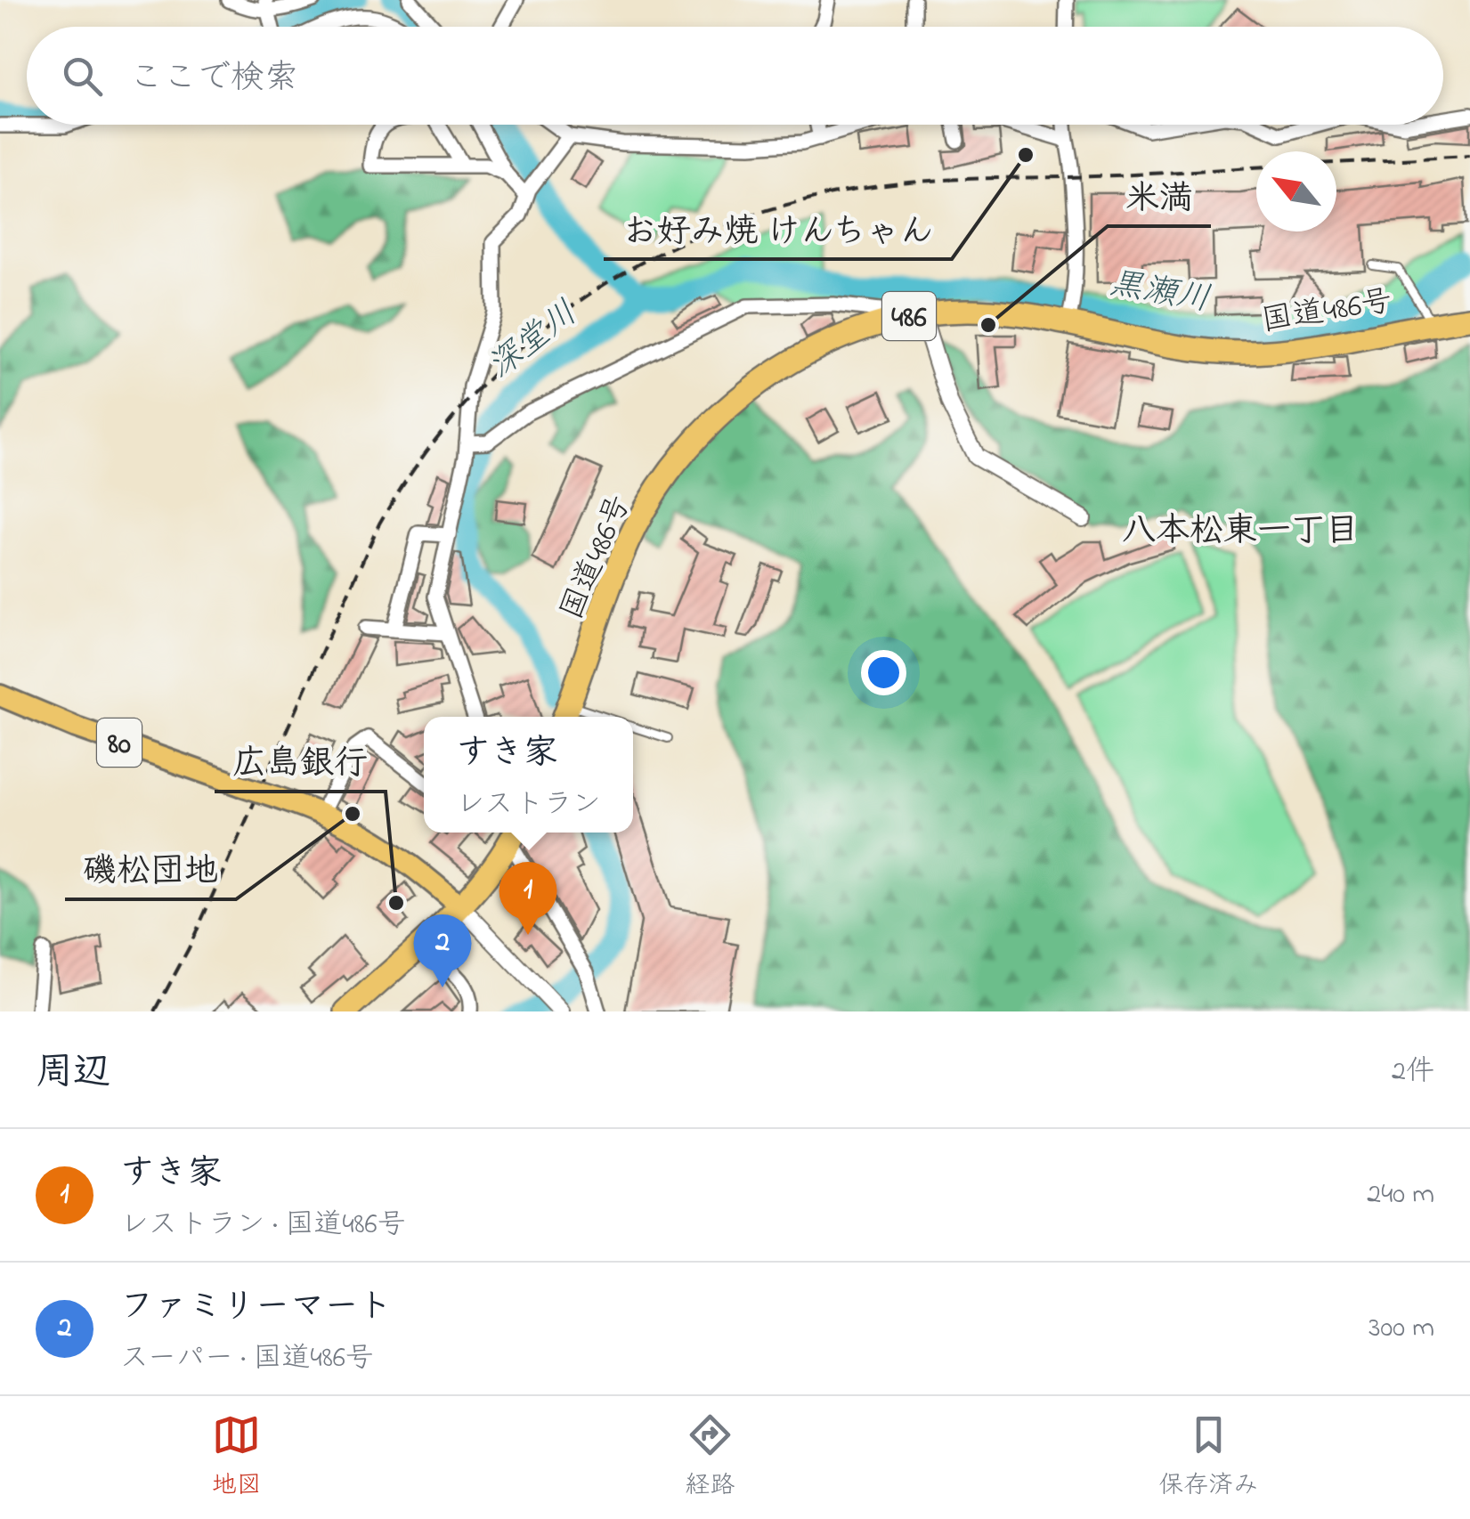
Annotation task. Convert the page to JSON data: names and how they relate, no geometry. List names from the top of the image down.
{
  "streets": {
    "highway": ["国道486号", "486"],
    "main road": ["80"]
  },
  "districts": ["八本松東一丁目"],
  "water": ["黒瀬川", "深堂川"],
  "places": [
    "お好み焼 けんちゃん",
    "米満",
    "磯松団地",
    "広島銀行"
  ],
  "north": "top left",
  "page": {
    "search": "ここで検索",
    "popup": ["すき家", "レストラン"],
    "pins": ["1", "2"],
    "heading": ["周辺", "2件"],
    "list": [
      {
        "mark": "1",
        "name": "すき家",
        "note": "レストラン · 国道486号",
        "value": "240 m"
      },
      {
        "mark": "2",
        "name": "ファミリーマート",
        "note": "スーパー · 国道486号",
        "value": "300 m"
      }
    ],
    "nav": ["地図", "経路", "保存済み"]
  }
}
